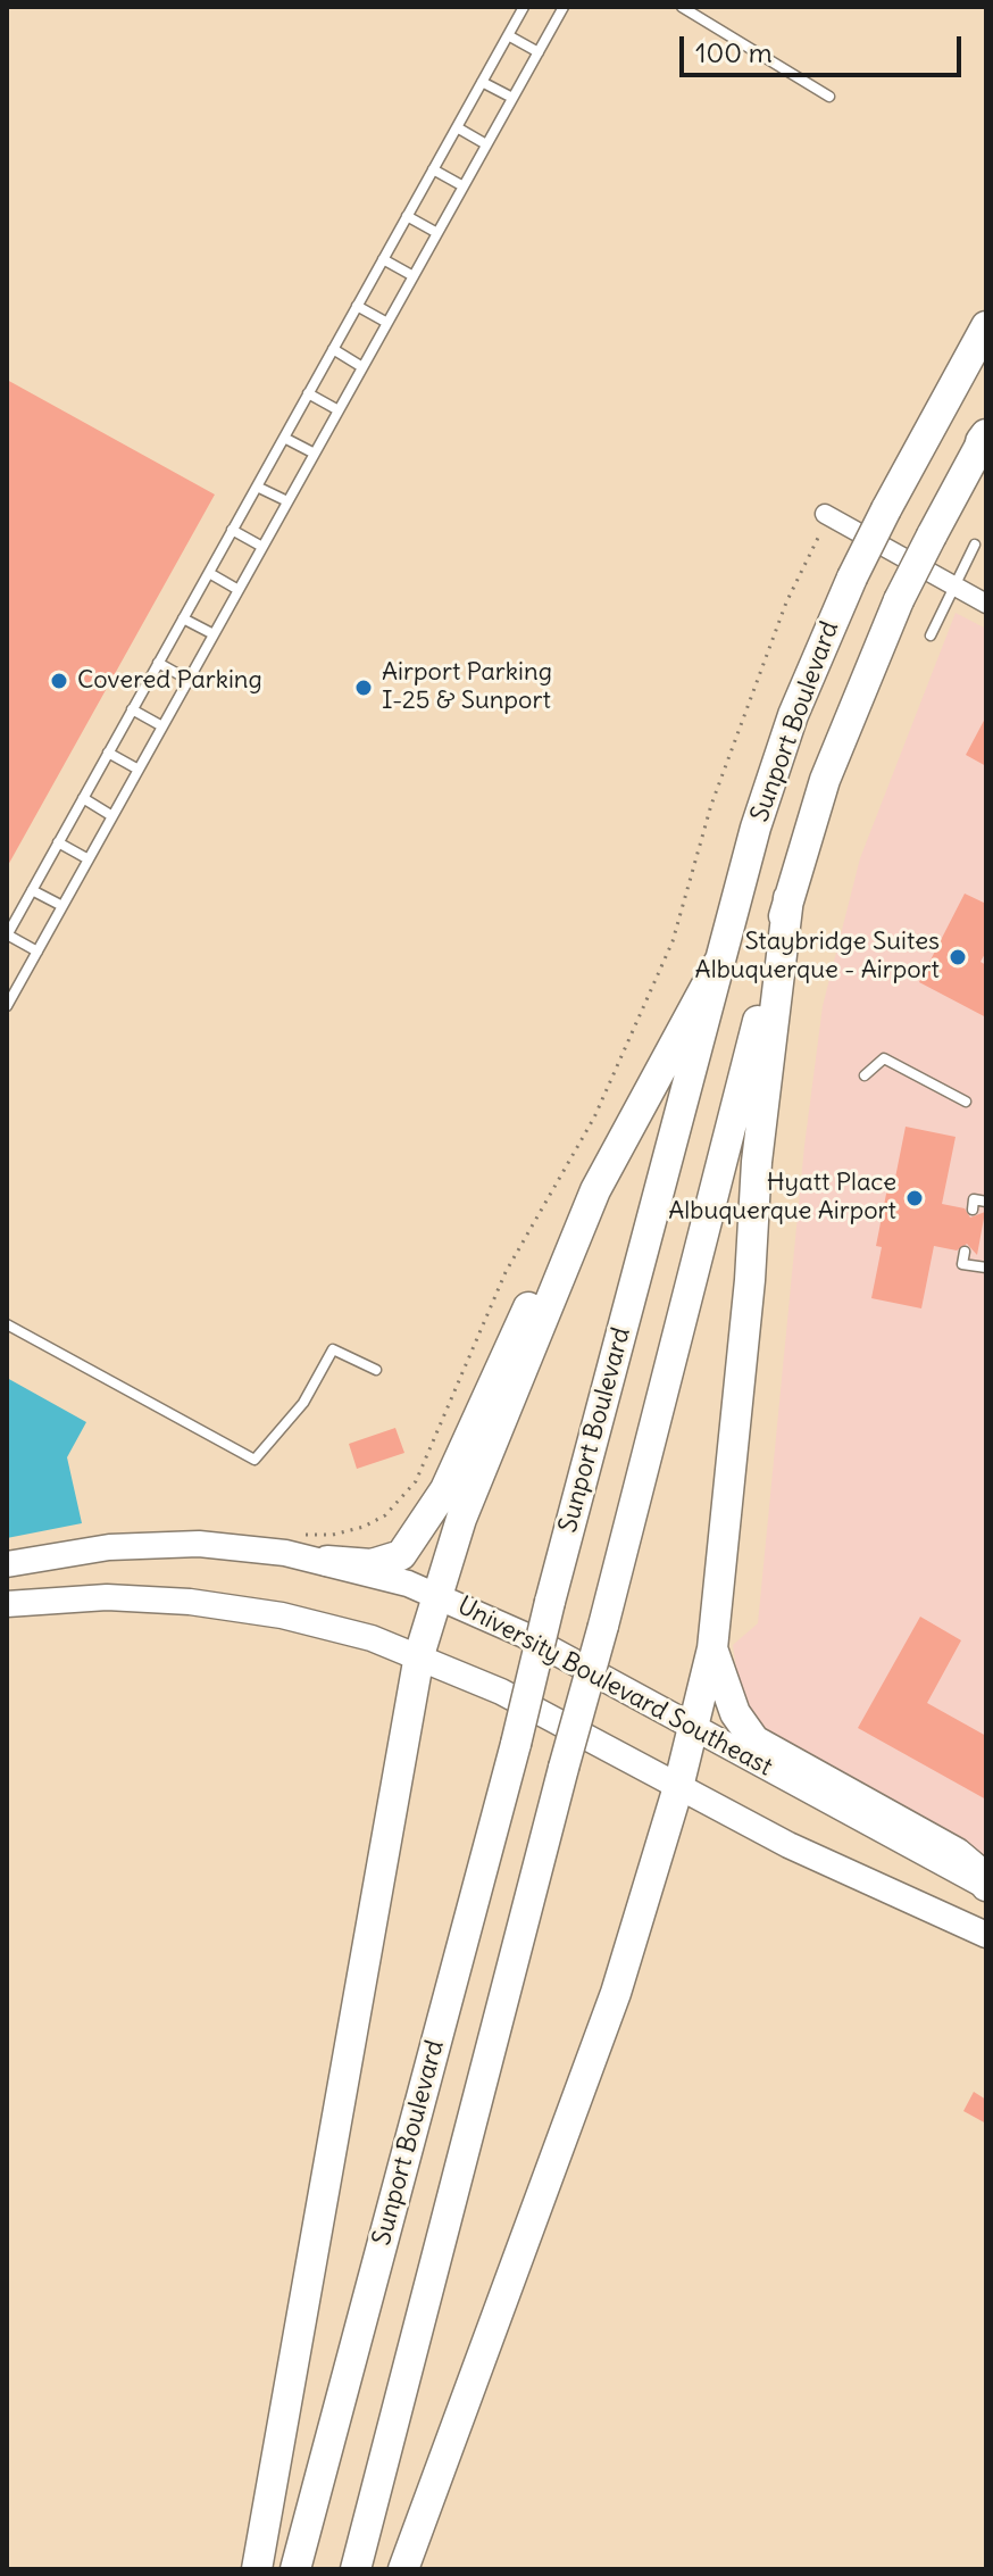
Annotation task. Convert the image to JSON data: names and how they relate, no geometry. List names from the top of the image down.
{
  "streets": {
    "main road": ["Sunport Boulevard", "University Boulevard Southeast"]
  },
  "places": [
    "Covered Parking",
    "Airport Parking I-25 & Sunport",
    "Staybridge Suites Albuquerque - Airport",
    "Hyatt Place Albuquerque Airport"
  ],
  "scale_bar": "100 m"
}
